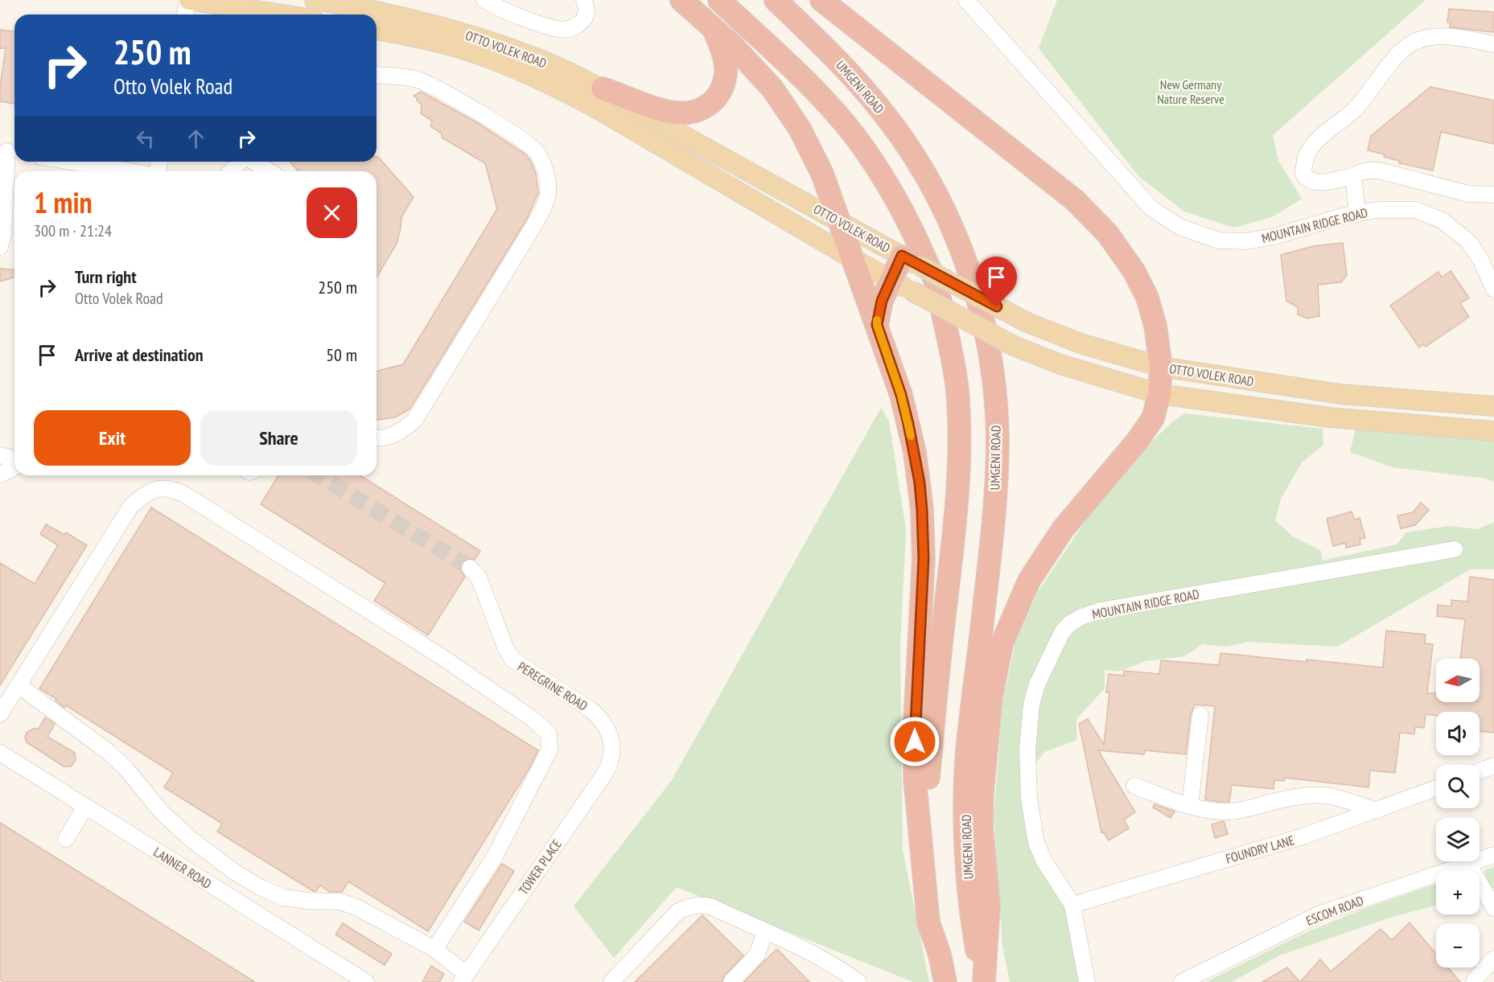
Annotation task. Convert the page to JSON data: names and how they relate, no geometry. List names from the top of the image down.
{
  "streets": {
    "highway": ["UMGENI ROAD"],
    "main road": ["OTTO VOLEK ROAD"],
    "street": [
      "MOUNTAIN RIDGE ROAD",
      "PEREGRINE ROAD",
      "FOUNDRY LANE",
      "TOWER PLACE",
      "LANNER ROAD",
      "ESCOM ROAD"
    ]
  },
  "crossings": [
    ["MOUNTAIN RIDGE ROAD", "FOUNDRY LANE"],
    ["PEREGRINE ROAD", "TOWER PLACE"]
  ],
  "parks": ["New Germany Nature Reserve"],
  "north": "left",
  "page": {
    "turn": ["250 m", "Otto Volek Road"],
    "heading": ["1 min", "300 m · 21:24"],
    "list": [
      {
        "name": "Turn right",
        "note": "Otto Volek Road",
        "value": "250 m"
      },
      {
        "name": "Arrive at destination",
        "value": "50 m"
      }
    ],
    "buttons": ["Exit", "Share"],
    "map_buttons": ["+", "−"]
  }
}
